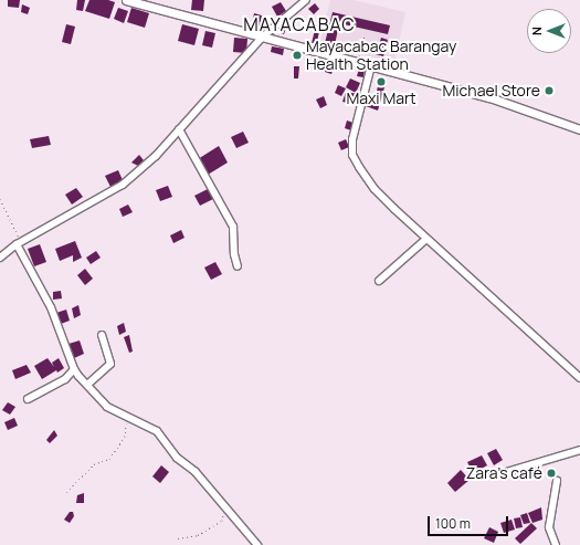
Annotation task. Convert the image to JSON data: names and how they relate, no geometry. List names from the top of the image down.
{
  "districts": ["MAYACABAC"],
  "places": [
    "Mayacabac Barangay Health Station",
    "Maxi Mart",
    "Michael Store",
    "Zara's café"
  ],
  "scale_bar": "100 m",
  "north": "left"
}
